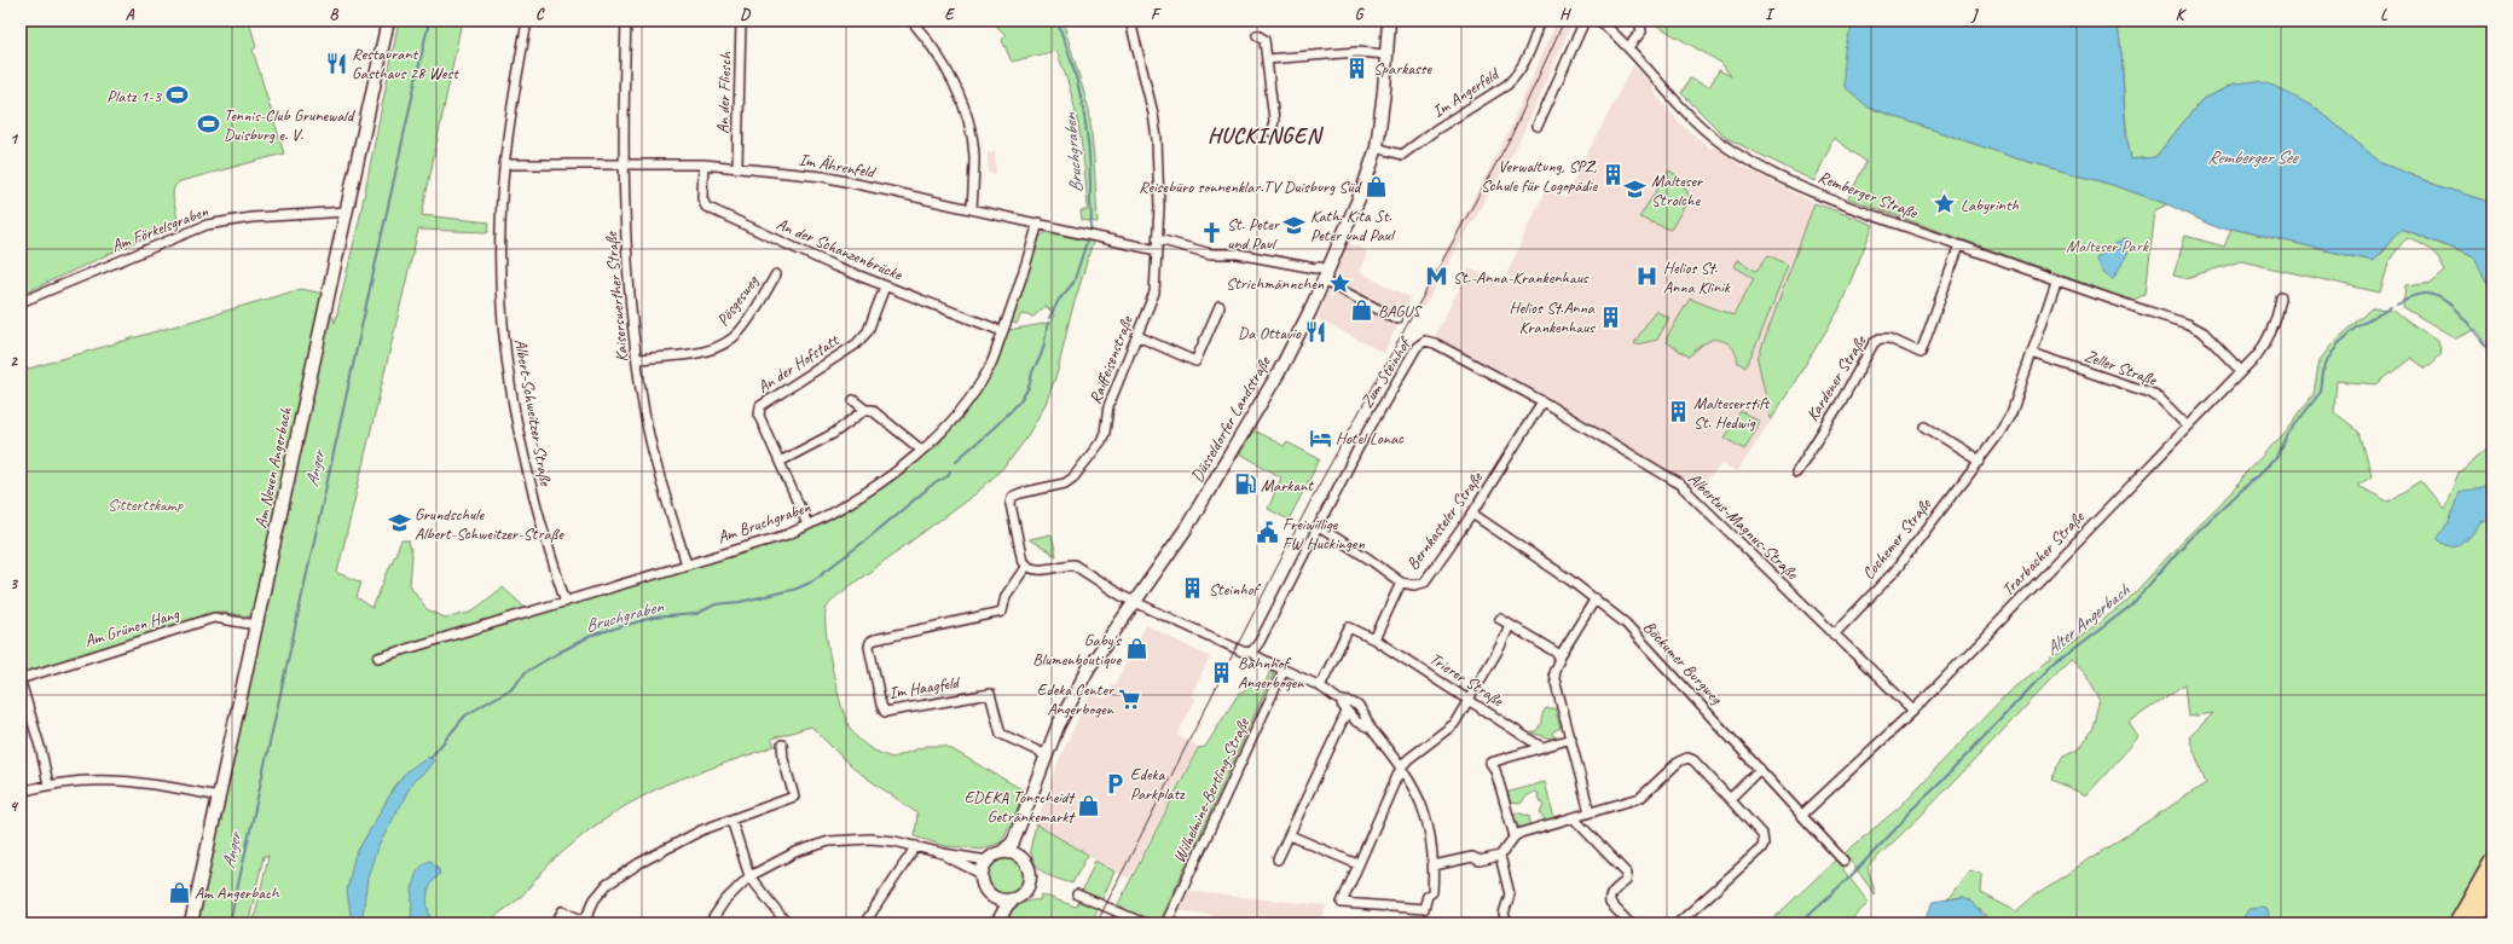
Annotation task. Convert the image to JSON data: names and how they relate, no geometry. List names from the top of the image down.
{
  "streets": {
    "main road": ["Düsseldorfer Landstraße", "Am Neuen Angerbach"],
    "street": [
      "An der Fliesch",
      "Im Angerfeld",
      "Im Ährenfeld",
      "Remberger Straße",
      "Am Förkelsgraben",
      "An der Schanzenbrücke",
      "Kaiserswerther Straße",
      "Pösgesweg",
      "Raiffeisenstraße",
      "An der Hofstatt",
      "Zeller Straße",
      "Zum Steinhof",
      "Kardener Straße",
      "Albert-Schweitzer-Straße",
      "Bernkasteler Straße",
      "Am Bruchgraben",
      "Albertus-Magnus-Straße",
      "Cochemer Straße",
      "Trarbacher Straße",
      "Am Grünen Hang",
      "Böckumer Burgweg",
      "Trierer Straße",
      "Im Haagfeld",
      "Wilhelmine-Bertling-Straße"
    ]
  },
  "crossings": [
    ["An der Fliesch", "Im Ährenfeld"],
    ["Im Angerfeld", "Düsseldorfer Landstraße"],
    ["Im Ährenfeld", "An der Schanzenbrücke"],
    ["Im Ährenfeld", "Kaiserswerther Straße"],
    ["Im Ährenfeld", "Raiffeisenstraße"],
    ["Im Ährenfeld", "Albert-Schweitzer-Straße"],
    ["Im Ährenfeld", "Am Bruchgraben"],
    ["Remberger Straße", "Kardener Straße"],
    ["Remberger Straße", "Cochemer Straße"],
    ["Remberger Straße", "Trarbacher Straße"],
    ["Am Förkelsgraben", "Am Neuen Angerbach"],
    ["An der Schanzenbrücke", "An der Hofstatt"],
    ["An der Schanzenbrücke", "Am Bruchgraben"],
    ["Kaiserswerther Straße", "Pösgesweg"],
    ["Kaiserswerther Straße", "Am Bruchgraben"],
    ["Raiffeisenstraße", "Im Haagfeld"],
    ["An der Hofstatt", "Am Bruchgraben"],
    ["Zeller Straße", "Cochemer Straße"],
    ["Zeller Straße", "Trarbacher Straße"],
    ["Zum Steinhof", "Bernkasteler Straße"],
    ["Zum Steinhof", "Albertus-Magnus-Straße"],
    ["Albert-Schweitzer-Straße", "Am Bruchgraben"],
    ["Düsseldorfer Landstraße", "Im Haagfeld"],
    ["Am Neuen Angerbach", "Am Grünen Hang"],
    ["Bernkasteler Straße", "Albertus-Magnus-Straße"],
    ["Bernkasteler Straße", "Böckumer Burgweg"],
    ["Albertus-Magnus-Straße", "Cochemer Straße"],
    ["Albertus-Magnus-Straße", "Trarbacher Straße"],
    ["Trarbacher Straße", "Böckumer Burgweg"]
  ],
  "districts": ["HUCKINGEN"],
  "water": [
    "Bruchgraben",
    "Remberger See",
    "Anger",
    "Alter Angerbach"
  ],
  "parks": ["Malteser Park", "Sittertskamp"],
  "places": {
    "restaurant": ["Restaurant Gasthaus 28 West", "Da Ottavio"],
    "building": [
      "Sparkasse",
      "Verwaltung, SPZ, Schule für Logopädie",
      "Helios St.Anna Krankenhaus",
      "Malteserstift St. Hedwig",
      "Steinhof",
      "Bahnhof Angerbogen"
    ],
    "sports": ["Platz 1-3", "Tennis-Club Grunewald Duisburg e. V."],
    "shop": [
      "Reisebüro sonnenklar.TV Duisburg Süd",
      "BAGUS",
      "Gaby's Blumenboutique",
      "EDEKA Tonscheidt Getränkemarkt",
      "Am Angerbach"
    ],
    "school or university": ["Malteser Strolche", "Kath. Kita St. Peter und Paul", "Grundschule Albert-Schweitzer-Straße"],
    "place": ["Labyrinth", "Strichmännchen"],
    "church": ["St. Peter und Paul"],
    "metro station": ["St.-Anna-Krankenhaus"],
    "hospital": ["Helios St. Anna Klinik"],
    "hotel": ["Hotel Lonac"],
    "fuel station": ["Markant"],
    "public building": ["Freiwillige FW Huckingen"],
    "supermarket": ["Edeka Center Angerbogen"],
    "parking": ["Edeka Parkplatz"]
  },
  "grid": {
    "columns": [
      "A",
      "B",
      "C",
      "D",
      "E",
      "F",
      "G",
      "H",
      "I",
      "J",
      "K",
      "L"
    ],
    "rows": [
      "1",
      "2",
      "3",
      "4"
    ]
  }
}
